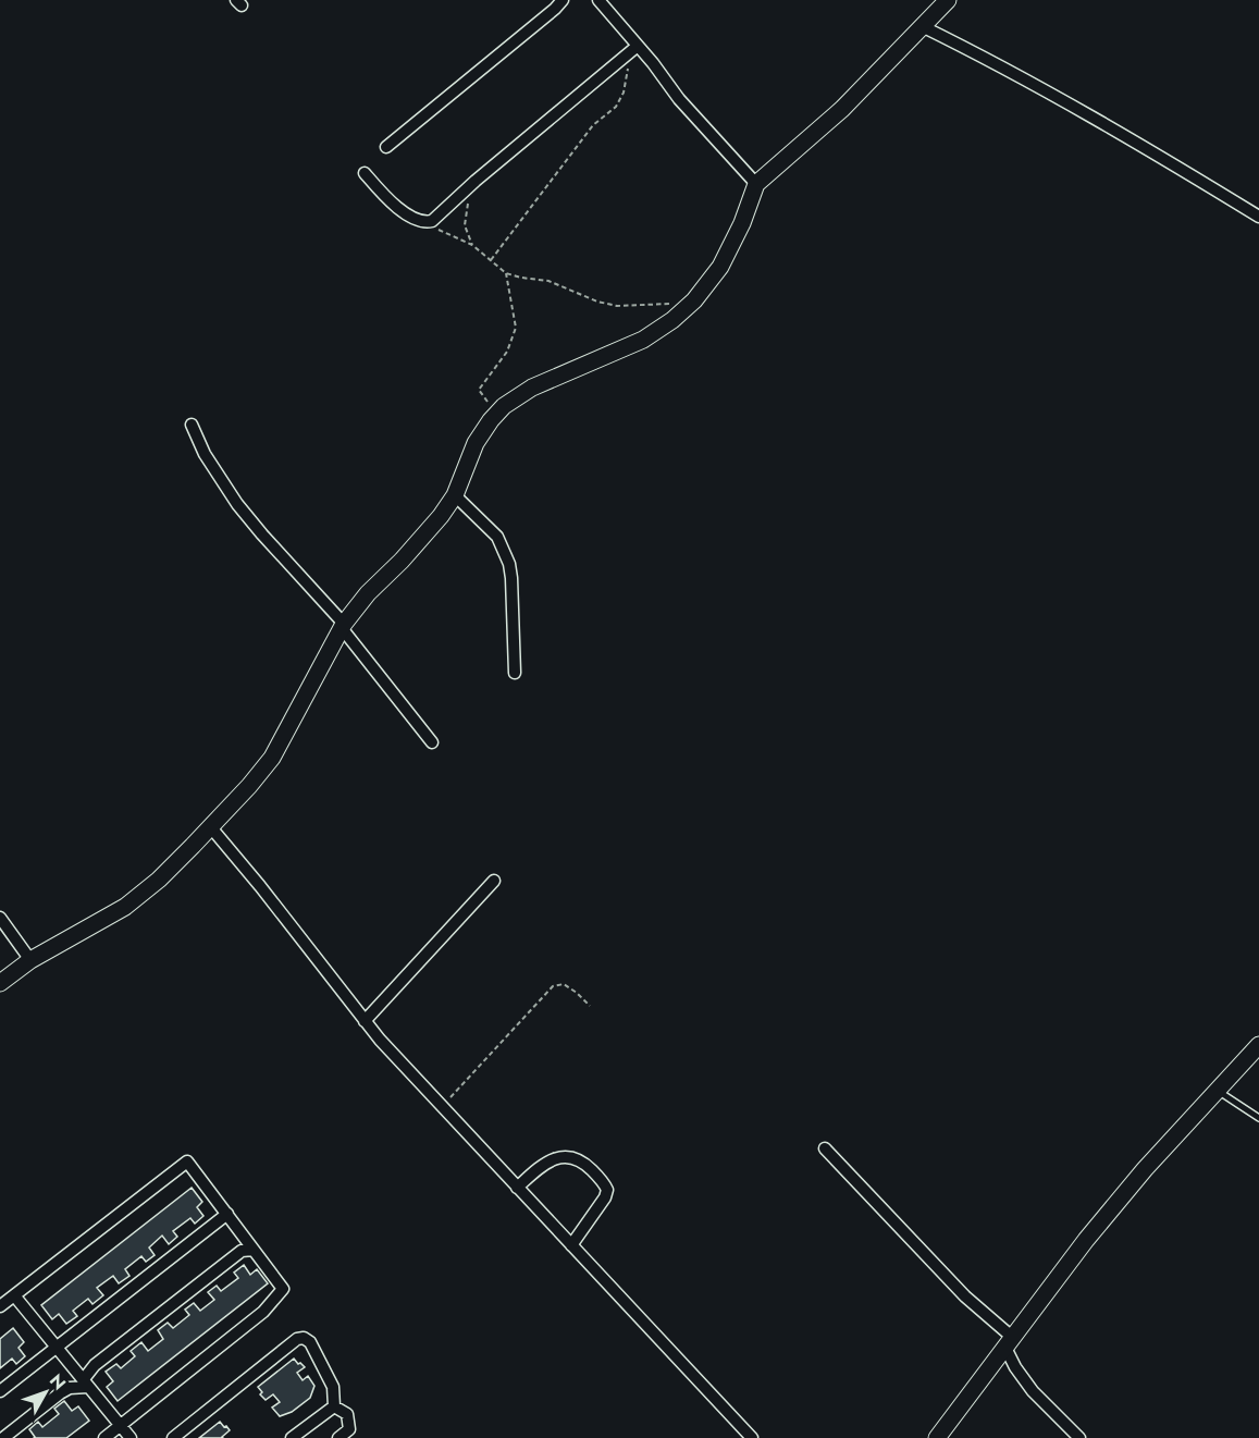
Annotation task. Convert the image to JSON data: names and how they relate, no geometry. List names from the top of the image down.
{
  "north": "top right"
}
